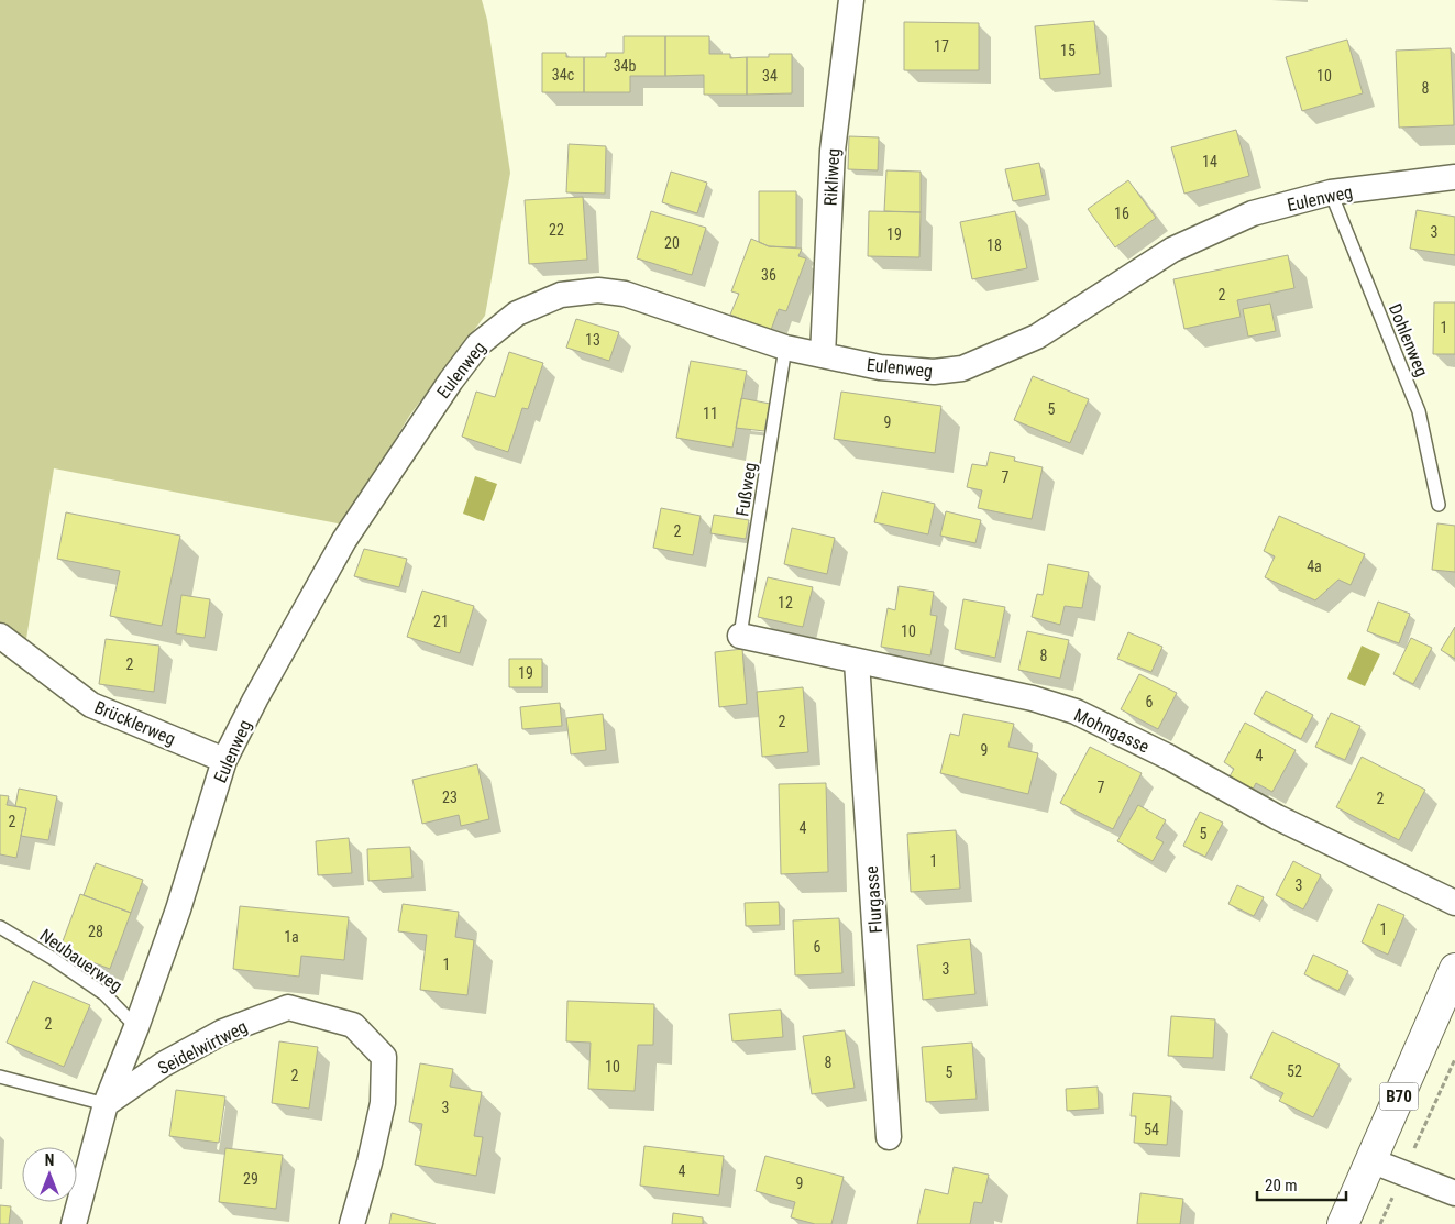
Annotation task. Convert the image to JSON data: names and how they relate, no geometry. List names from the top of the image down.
{
  "streets": {
    "main road": ["B70"],
    "street": [
      "Rikliweg",
      "Eulenweg",
      "Brücklerweg",
      "Mohngasse",
      "Flurgasse",
      "Seidelwirtweg"
    ],
    "lane": ["Dohlenweg", "Fußweg", "Neubauerweg"]
  },
  "crossings": [
    ["Rikliweg", "Eulenweg"],
    ["Eulenweg", "Dohlenweg"],
    ["Eulenweg", "Fußweg"],
    ["Eulenweg", "Brücklerweg"],
    ["Eulenweg", "Neubauerweg"],
    ["Eulenweg", "Seidelwirtweg"],
    ["Fußweg", "Mohngasse"],
    ["Mohngasse", "Flurgasse"]
  ],
  "house_numbers": [
    "17",
    "15",
    "34b",
    "34c",
    "34",
    "10",
    "8",
    "14",
    "16",
    "22",
    "3",
    "19",
    "20",
    "18",
    "36",
    "2",
    "1",
    "13",
    "5",
    "11",
    "9",
    "7",
    "2",
    "4a",
    "12",
    "21",
    "10",
    "8",
    "2",
    "19",
    "6",
    "2",
    "9",
    "4",
    "7",
    "23",
    "2",
    "2",
    "4",
    "5",
    "1",
    "3",
    "1",
    "28",
    "1a",
    "6",
    "1",
    "3",
    "2",
    "8",
    "10",
    "52",
    "5",
    "2",
    "3",
    "54",
    "4",
    "29",
    "9"
  ],
  "scale_bar": "20 m",
  "north": "top"
}
